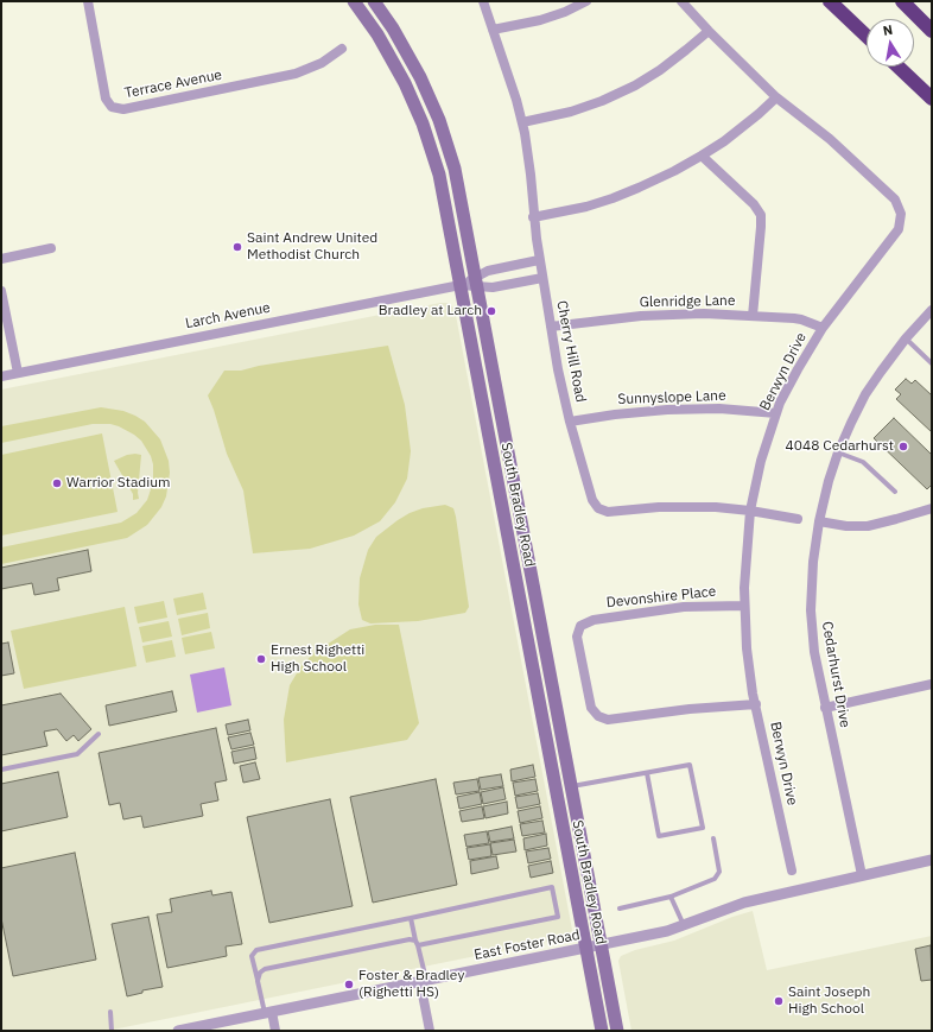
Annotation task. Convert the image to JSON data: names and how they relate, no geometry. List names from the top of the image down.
{
  "streets": {
    "main road": ["South Bradley Road"],
    "street": [
      "Terrace Avenue",
      "Glenridge Lane",
      "Larch Avenue",
      "Cherry Hill Road",
      "Berwyn Drive",
      "Sunnyslope Lane",
      "Devonshire Place",
      "Cedarhurst Drive",
      "East Foster Road"
    ]
  },
  "crossings": [
    ["Glenridge Lane", "Cherry Hill Road"],
    ["Glenridge Lane", "Berwyn Drive"],
    ["Larch Avenue", "Cherry Hill Road"],
    ["Larch Avenue", "South Bradley Road"],
    ["Cherry Hill Road", "Berwyn Drive"],
    ["Cherry Hill Road", "Sunnyslope Lane"],
    ["Berwyn Drive", "Sunnyslope Lane"],
    ["Berwyn Drive", "Devonshire Place"],
    ["South Bradley Road", "East Foster Road"],
    ["Cedarhurst Drive", "East Foster Road"]
  ],
  "places": [
    "Saint Andrew United Methodist Church",
    "Bradley at Larch",
    "4048 Cedarhurst",
    "Warrior Stadium",
    "Ernest Righetti High School",
    "Foster & Bradley (Righetti HS)",
    "Saint Joseph High School"
  ],
  "north": "top"
}
